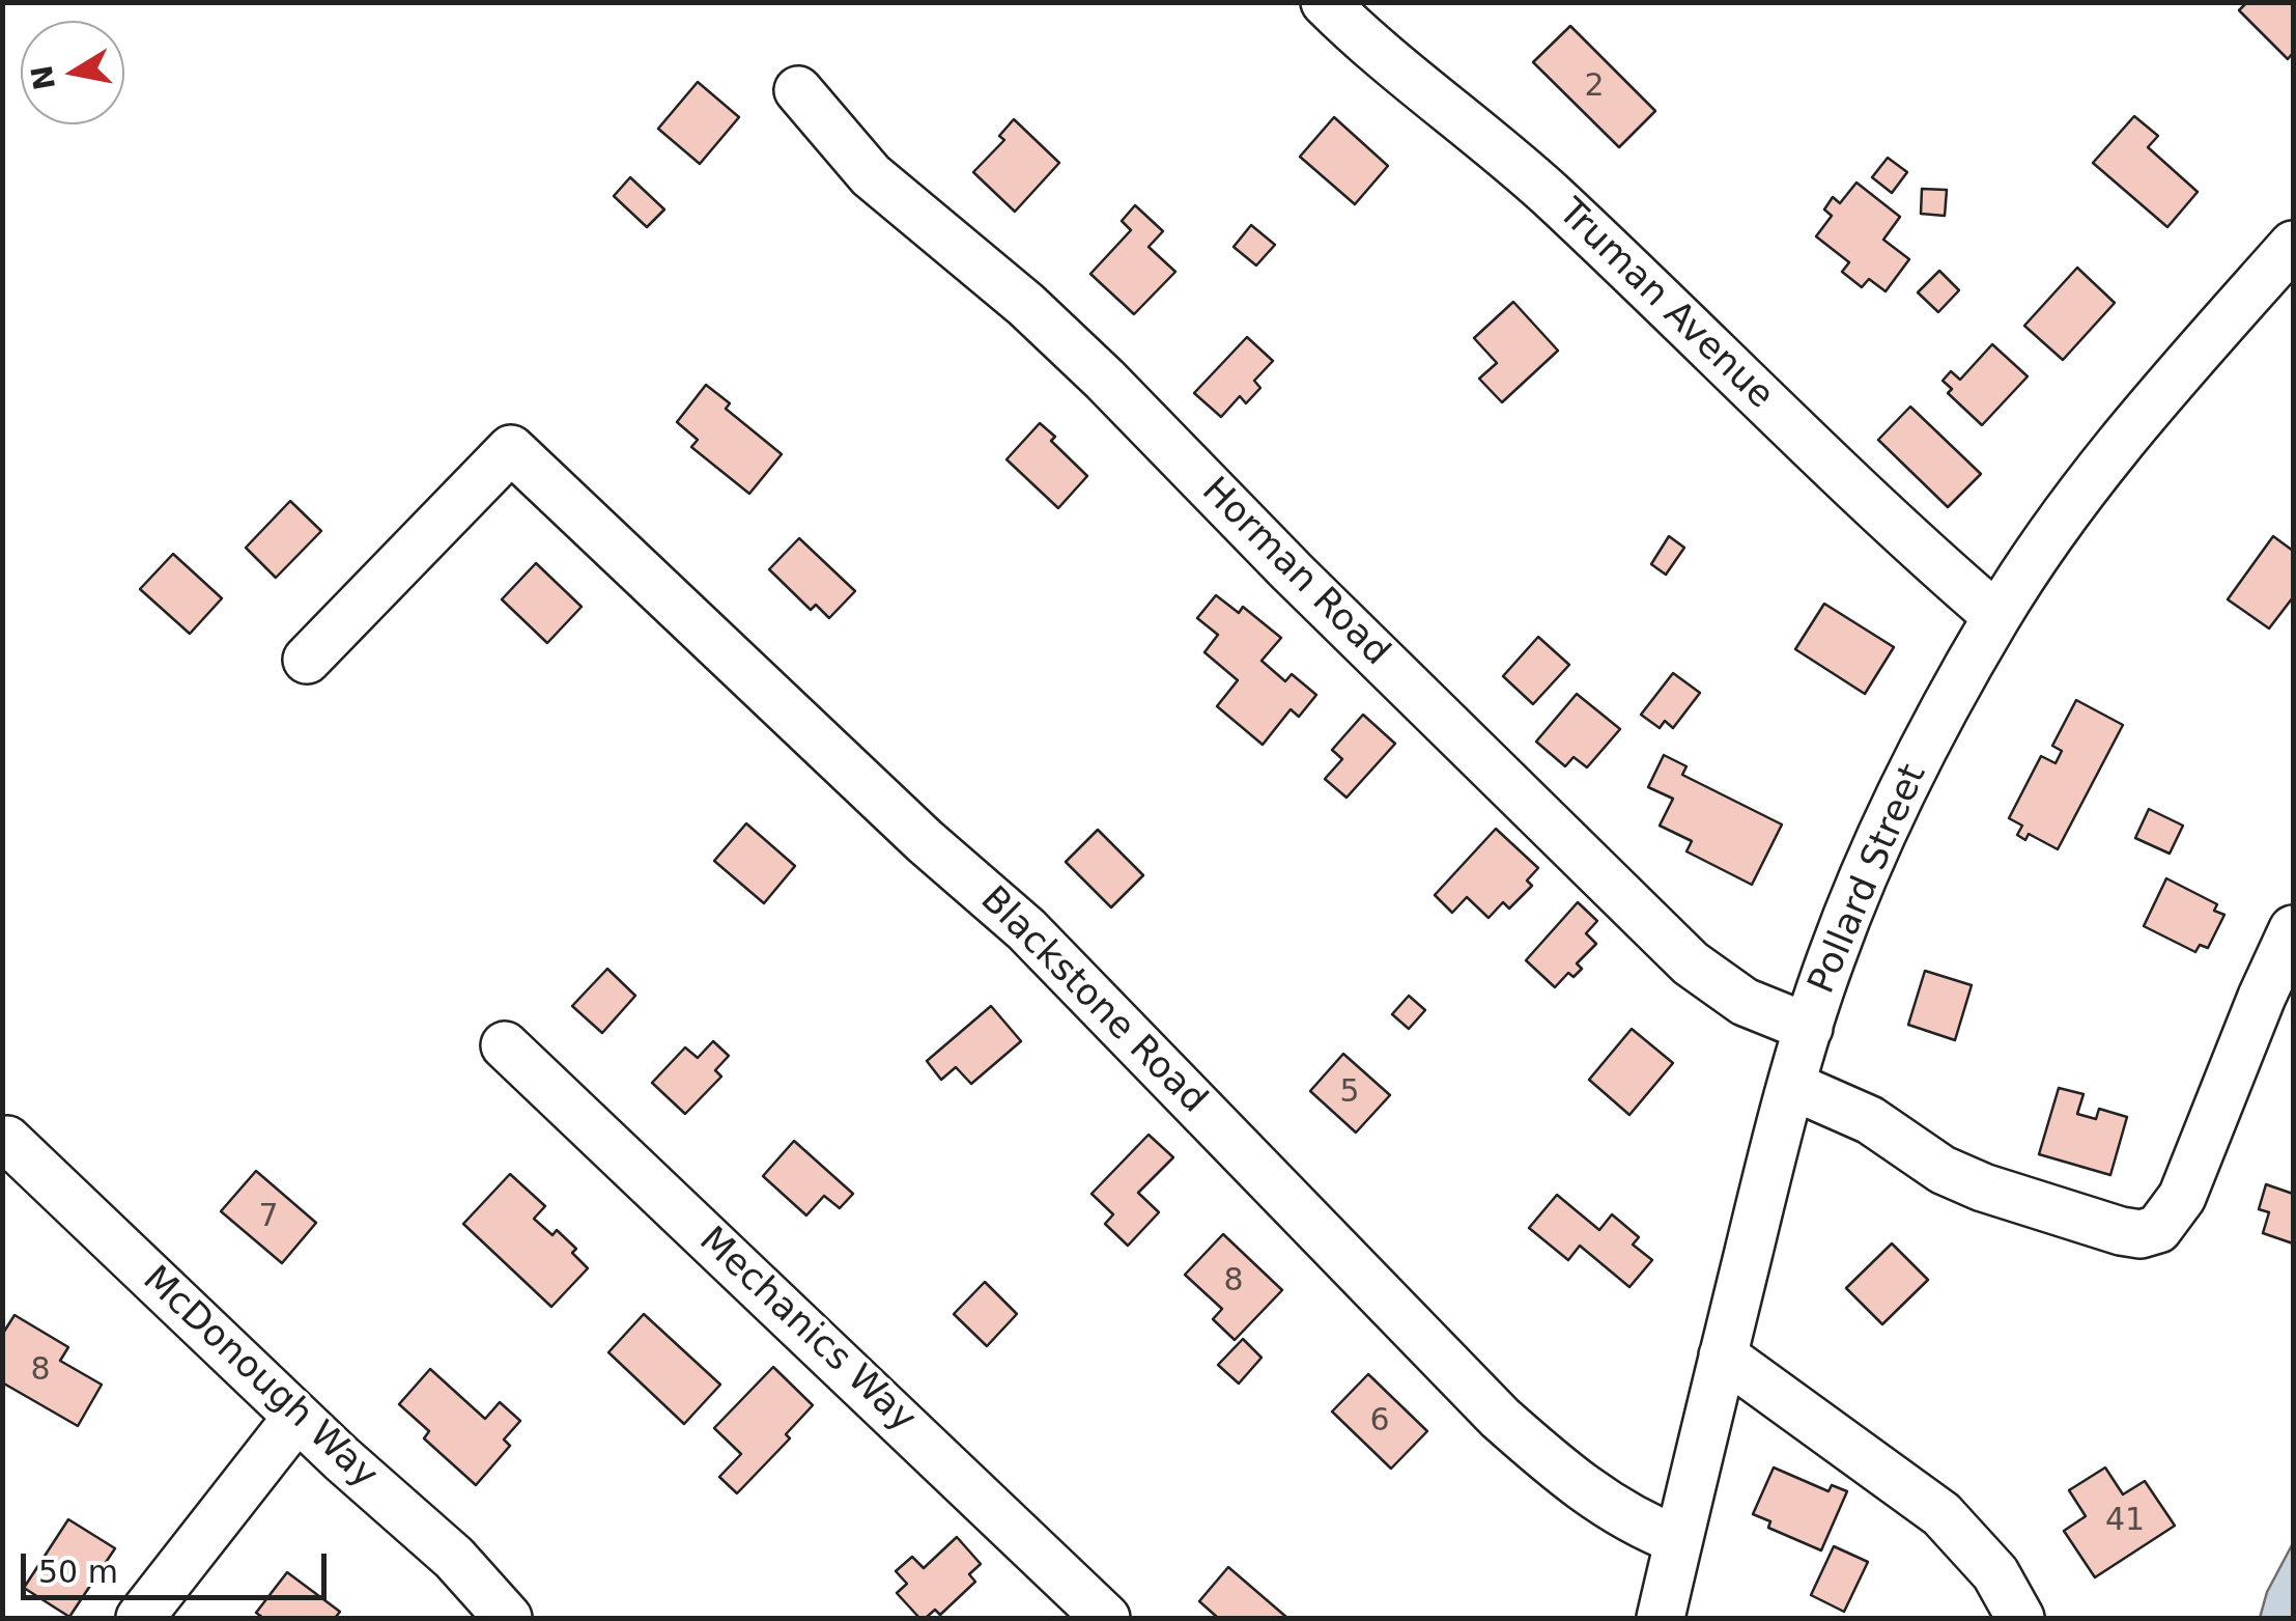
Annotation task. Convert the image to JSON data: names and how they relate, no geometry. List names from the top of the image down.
{
  "streets": {
    "street": [
      "Truman Avenue",
      "Horman Road",
      "Pollard Street",
      "Blackstone Road",
      "Mechanics Way",
      "McDonough Way"
    ]
  },
  "crossings": [
    ["Truman Avenue", "Pollard Street"],
    ["Horman Road", "Pollard Street"],
    ["Pollard Street", "Blackstone Road"]
  ],
  "house_numbers": [
    "2",
    "5",
    "7",
    "8",
    "8",
    "6",
    "41"
  ],
  "scale_bar": "50 m",
  "north": "left"
}
